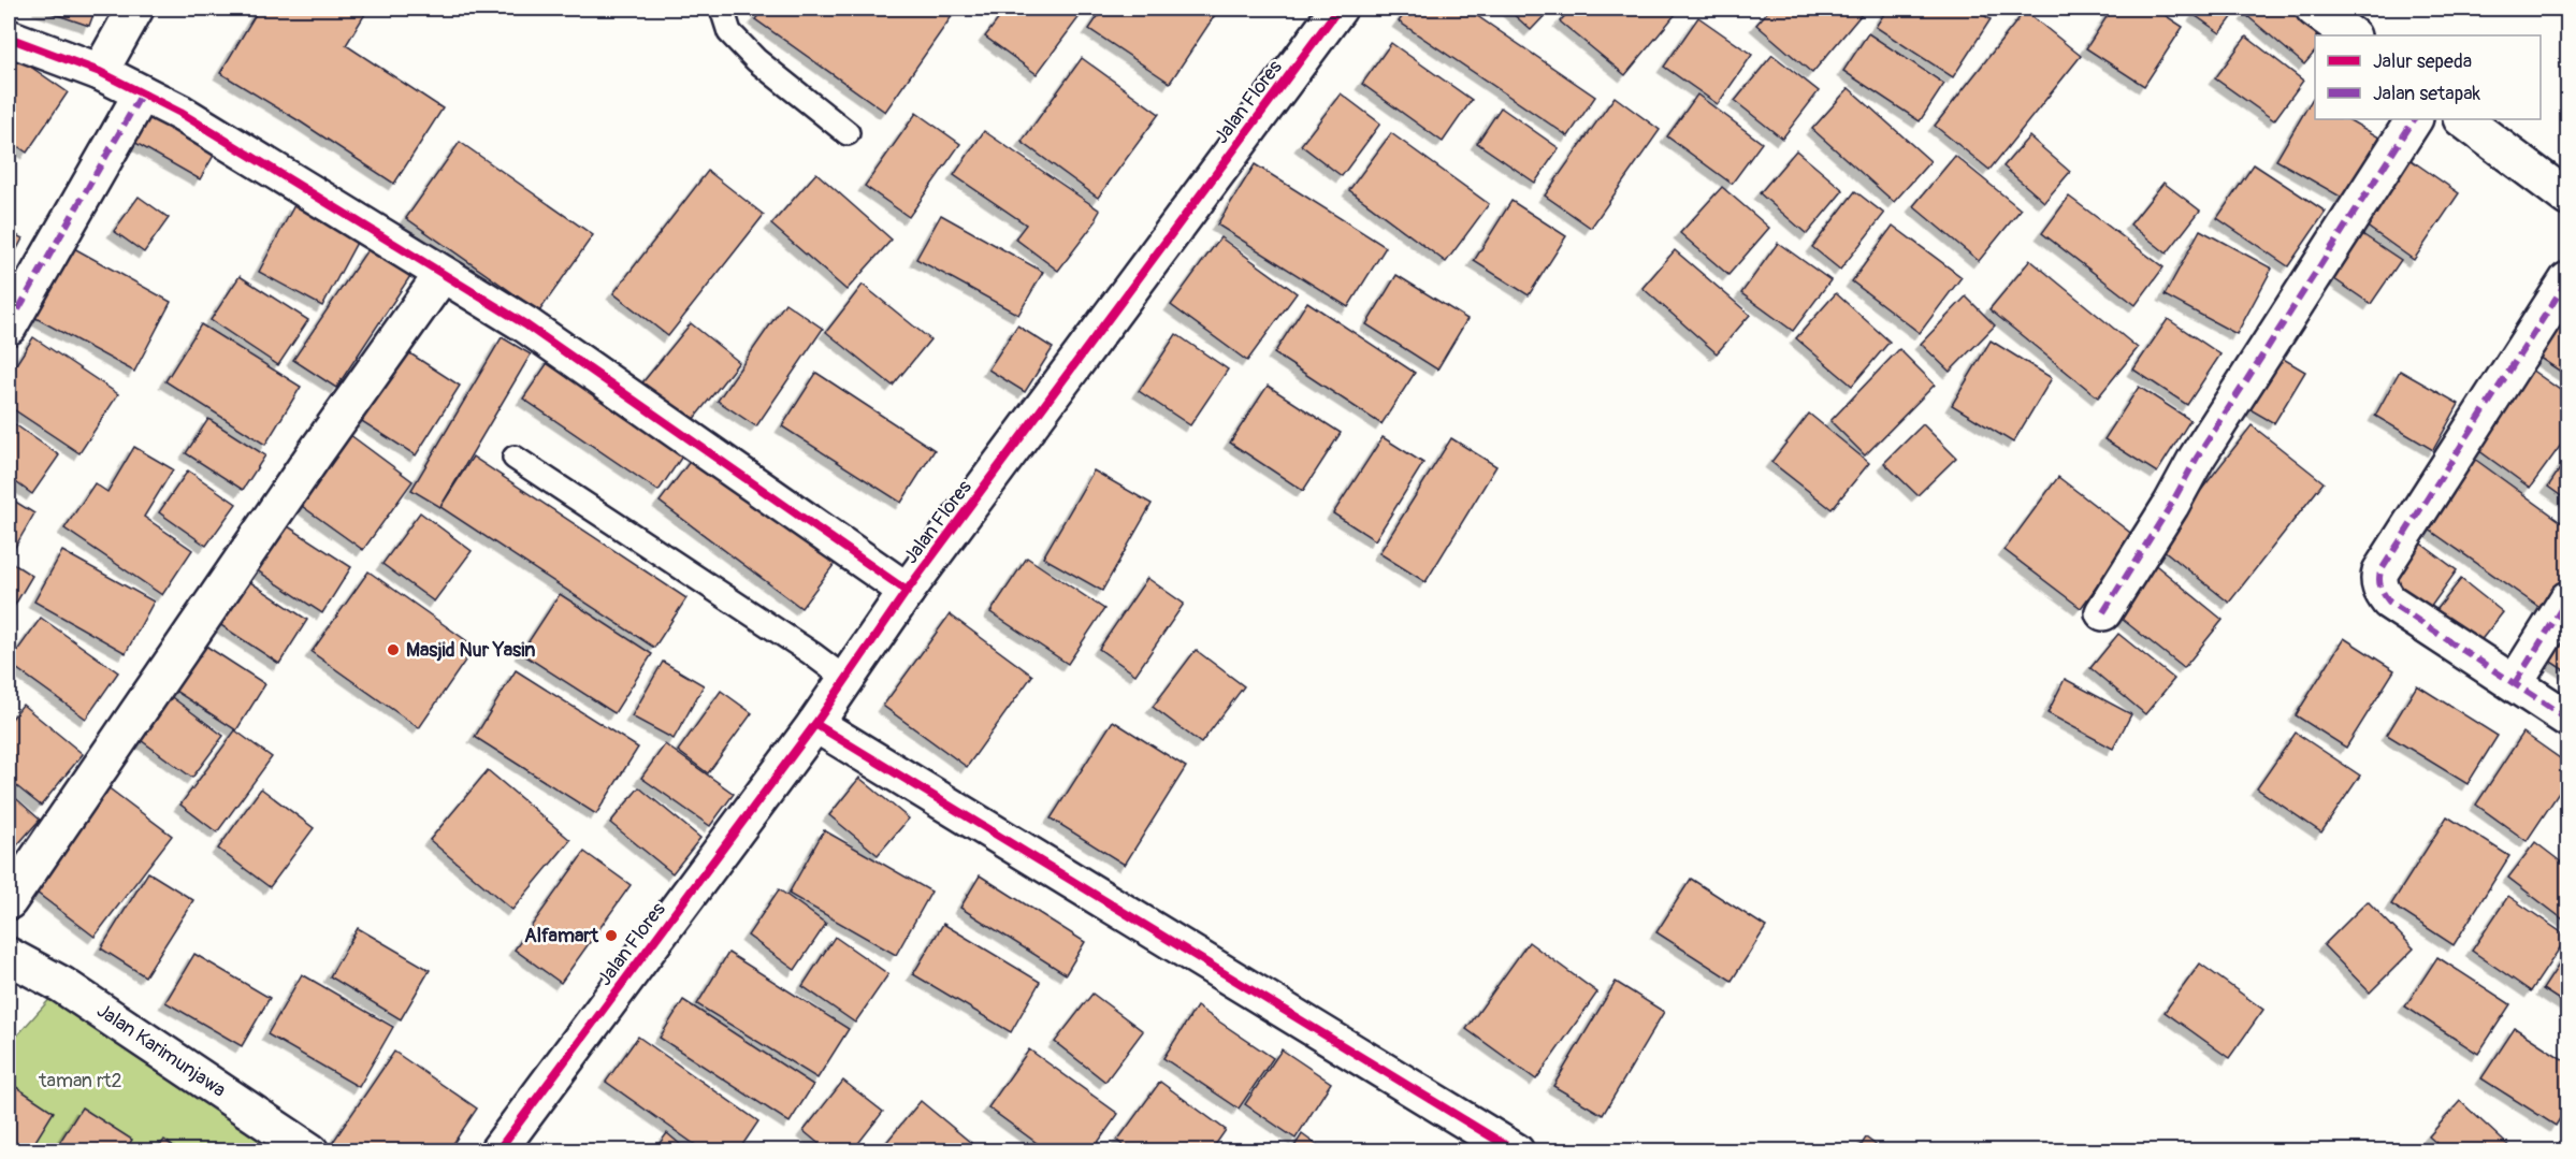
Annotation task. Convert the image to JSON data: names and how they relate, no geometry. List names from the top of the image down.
{
  "streets": {
    "street": ["Jalan Flores", "Jalan Karimunjawa"]
  },
  "parks": ["taman rt2"],
  "places": ["Masjid Nur Yasin", "Alfamart"],
  "legend": ["Jalur sepeda", "Jalan setapak"]
}
